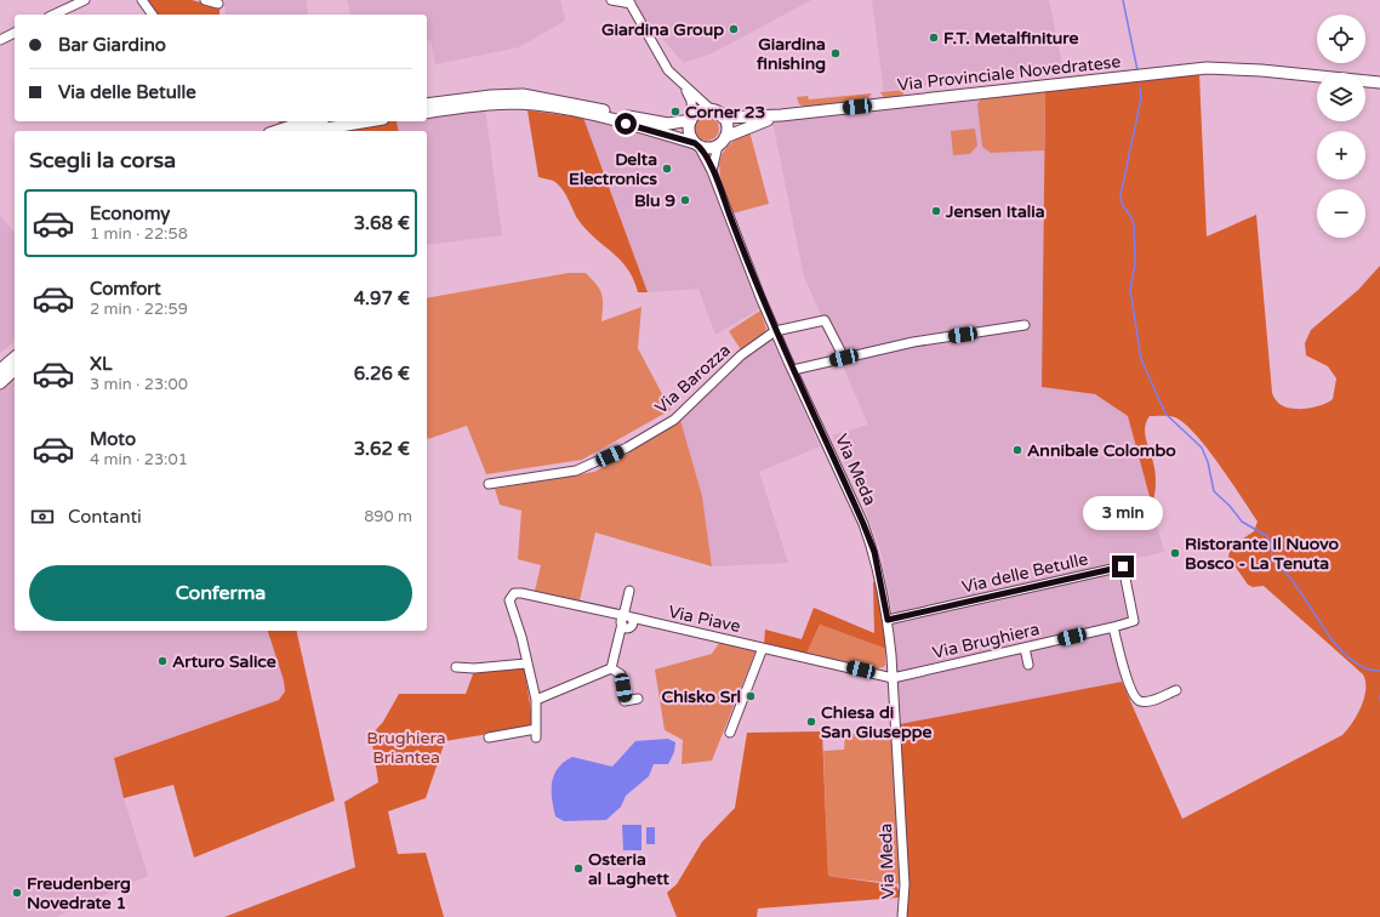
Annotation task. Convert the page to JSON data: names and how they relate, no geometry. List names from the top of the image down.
{
  "streets": {
    "main road": ["Via Provinciale Novedratese"],
    "street": [
      "Via Barozza",
      "Via Meda",
      "Via delle Betulle",
      "Via Piave",
      "Via Brughiera"
    ]
  },
  "crossings": [
    ["Via Provinciale Novedratese", "Via Meda"],
    ["Via Barozza", "Via Meda"],
    ["Via Meda", "Via delle Betulle"],
    ["Via Meda", "Via Piave"],
    ["Via Meda", "Via Brughiera"],
    ["Via delle Betulle", "Via Brughiera"],
    ["Via Piave", "Via Brughiera"]
  ],
  "parks": ["Brughiera Briantea"],
  "places": [
    "Giardina Group",
    "F.T. Metalfiniture",
    "Giardina finishing",
    "Corner 23",
    "Delta Electronics",
    "Blu 9",
    "Jensen Italia",
    "Annibale Colombo",
    "Ristorante Il Nuovo Bosco - La Tenuta",
    "Arturo Salice",
    "Chisko Srl",
    "Chiesa di San Giuseppe",
    "Osteria al Laghett",
    "Freudenberg Novedrate 1"
  ],
  "page": {
    "map_buttons": ["+", "−"],
    "banner": ["Bar Giardino", "Via delle Betulle"],
    "heading": "Scegli la corsa",
    "list": [
      {
        "name": "Economy",
        "note": "1 min · 22:58",
        "value": "3.68 €"
      },
      {
        "name": "Comfort",
        "note": "2 min · 22:59",
        "value": "4.97 €"
      },
      {
        "name": "XL",
        "note": "3 min · 23:00",
        "value": "6.26 €"
      },
      {
        "name": "Moto",
        "note": "4 min · 23:01",
        "value": "3.62 €"
      }
    ],
    "pay": ["Contanti", "890 m"],
    "bubble": "3 min",
    "buttons": "Conferma"
  }
}
